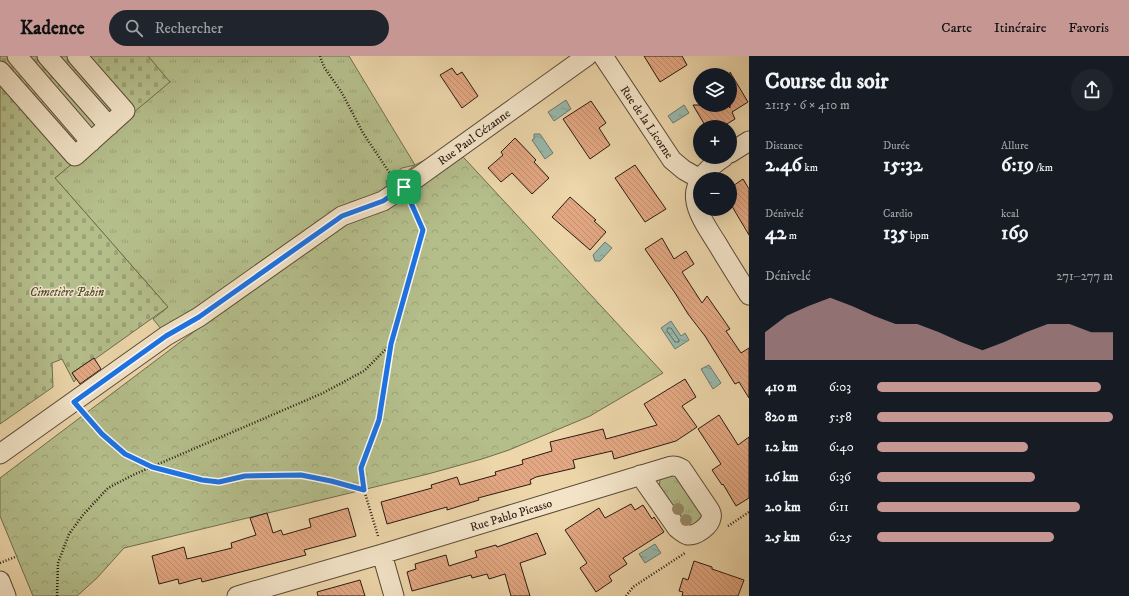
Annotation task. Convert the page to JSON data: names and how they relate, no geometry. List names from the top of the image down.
{
  "streets": {
    "street": ["Rue de la Licorne", "Rue Paul Cézanne", "Rue Pablo Picasso"]
  },
  "parks": ["Cimetière Pahin"],
  "page": {
    "header": "Kadence",
    "search": "Rechercher",
    "nav": ["Carte", "Itinéraire", "Favoris"],
    "heading": ["Course du soir", "21:15 · 6 × 410 m"],
    "map_buttons": ["+", "−"],
    "stats": [
      ["Distance", "2.46 km"],
      ["Durée", "15:32"],
      ["Allure", "6:19 /km"],
      ["Dénivelé", "42 m"],
      ["Cardio", "135 bpm"],
      ["kcal", "169"]
    ],
    "chart": ["Dénivelé", "271–277 m"],
    "list": [
      {
        "name": "410 m",
        "note": "6:03"
      },
      {
        "name": "820 m",
        "note": "5:58"
      },
      {
        "name": "1.2 km",
        "note": "6:40"
      },
      {
        "name": "1.6 km",
        "note": "6:36"
      },
      {
        "name": "2.0 km",
        "note": "6:11"
      },
      {
        "name": "2.5 km",
        "note": "6:25"
      }
    ]
  }
}
